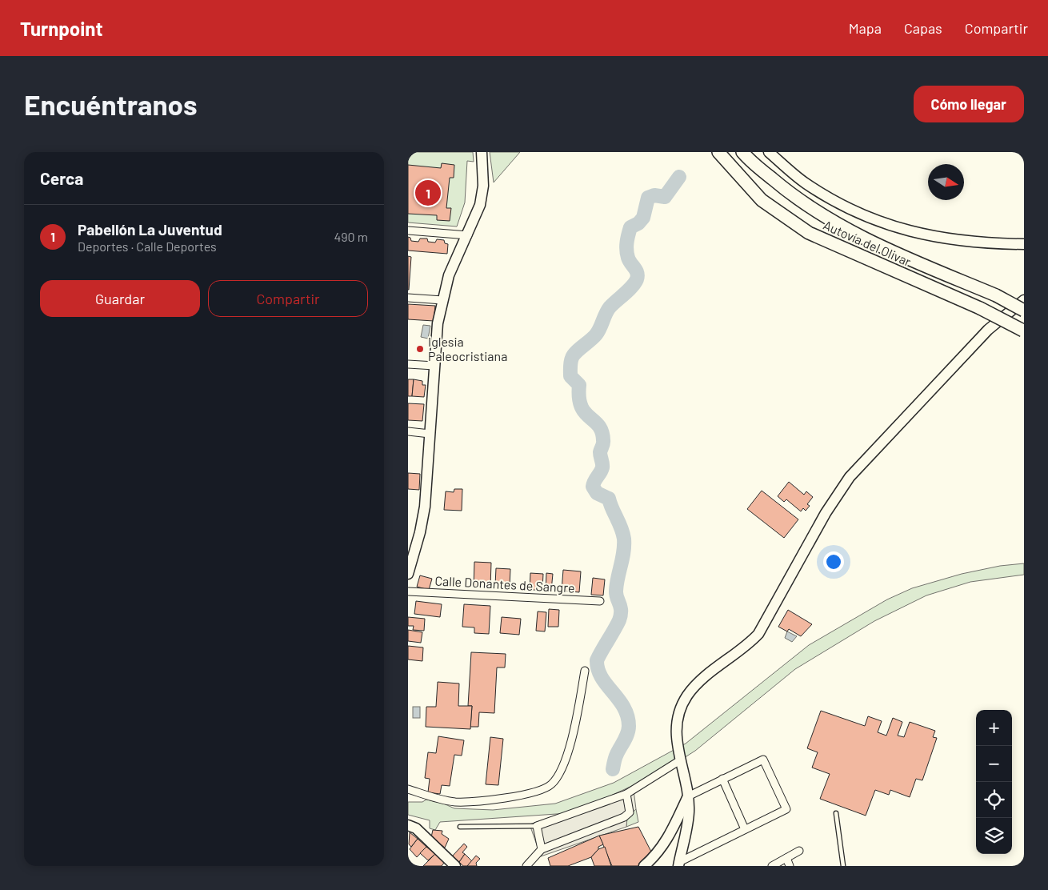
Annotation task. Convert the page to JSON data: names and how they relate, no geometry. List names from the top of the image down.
{
  "streets": {
    "highway": ["Autovía del Olivar"],
    "street": ["Calle Donantes de Sangre"]
  },
  "places": ["Iglesia Paleocristiana"],
  "north": "right",
  "page": {
    "header": "Turnpoint",
    "nav": ["Mapa", "Capas", "Compartir"],
    "buttons": [
      "Cómo llegar",
      ["Guardar", "Compartir"]
    ],
    "title": "Encuéntranos",
    "heading": "Cerca",
    "pins": "1",
    "list": [
      {
        "mark": "1",
        "name": "Pabellón La Juventud",
        "note": "Deportes · Calle Deportes",
        "value": "490 m"
      }
    ],
    "map_buttons": ["+", "−"]
  }
}
